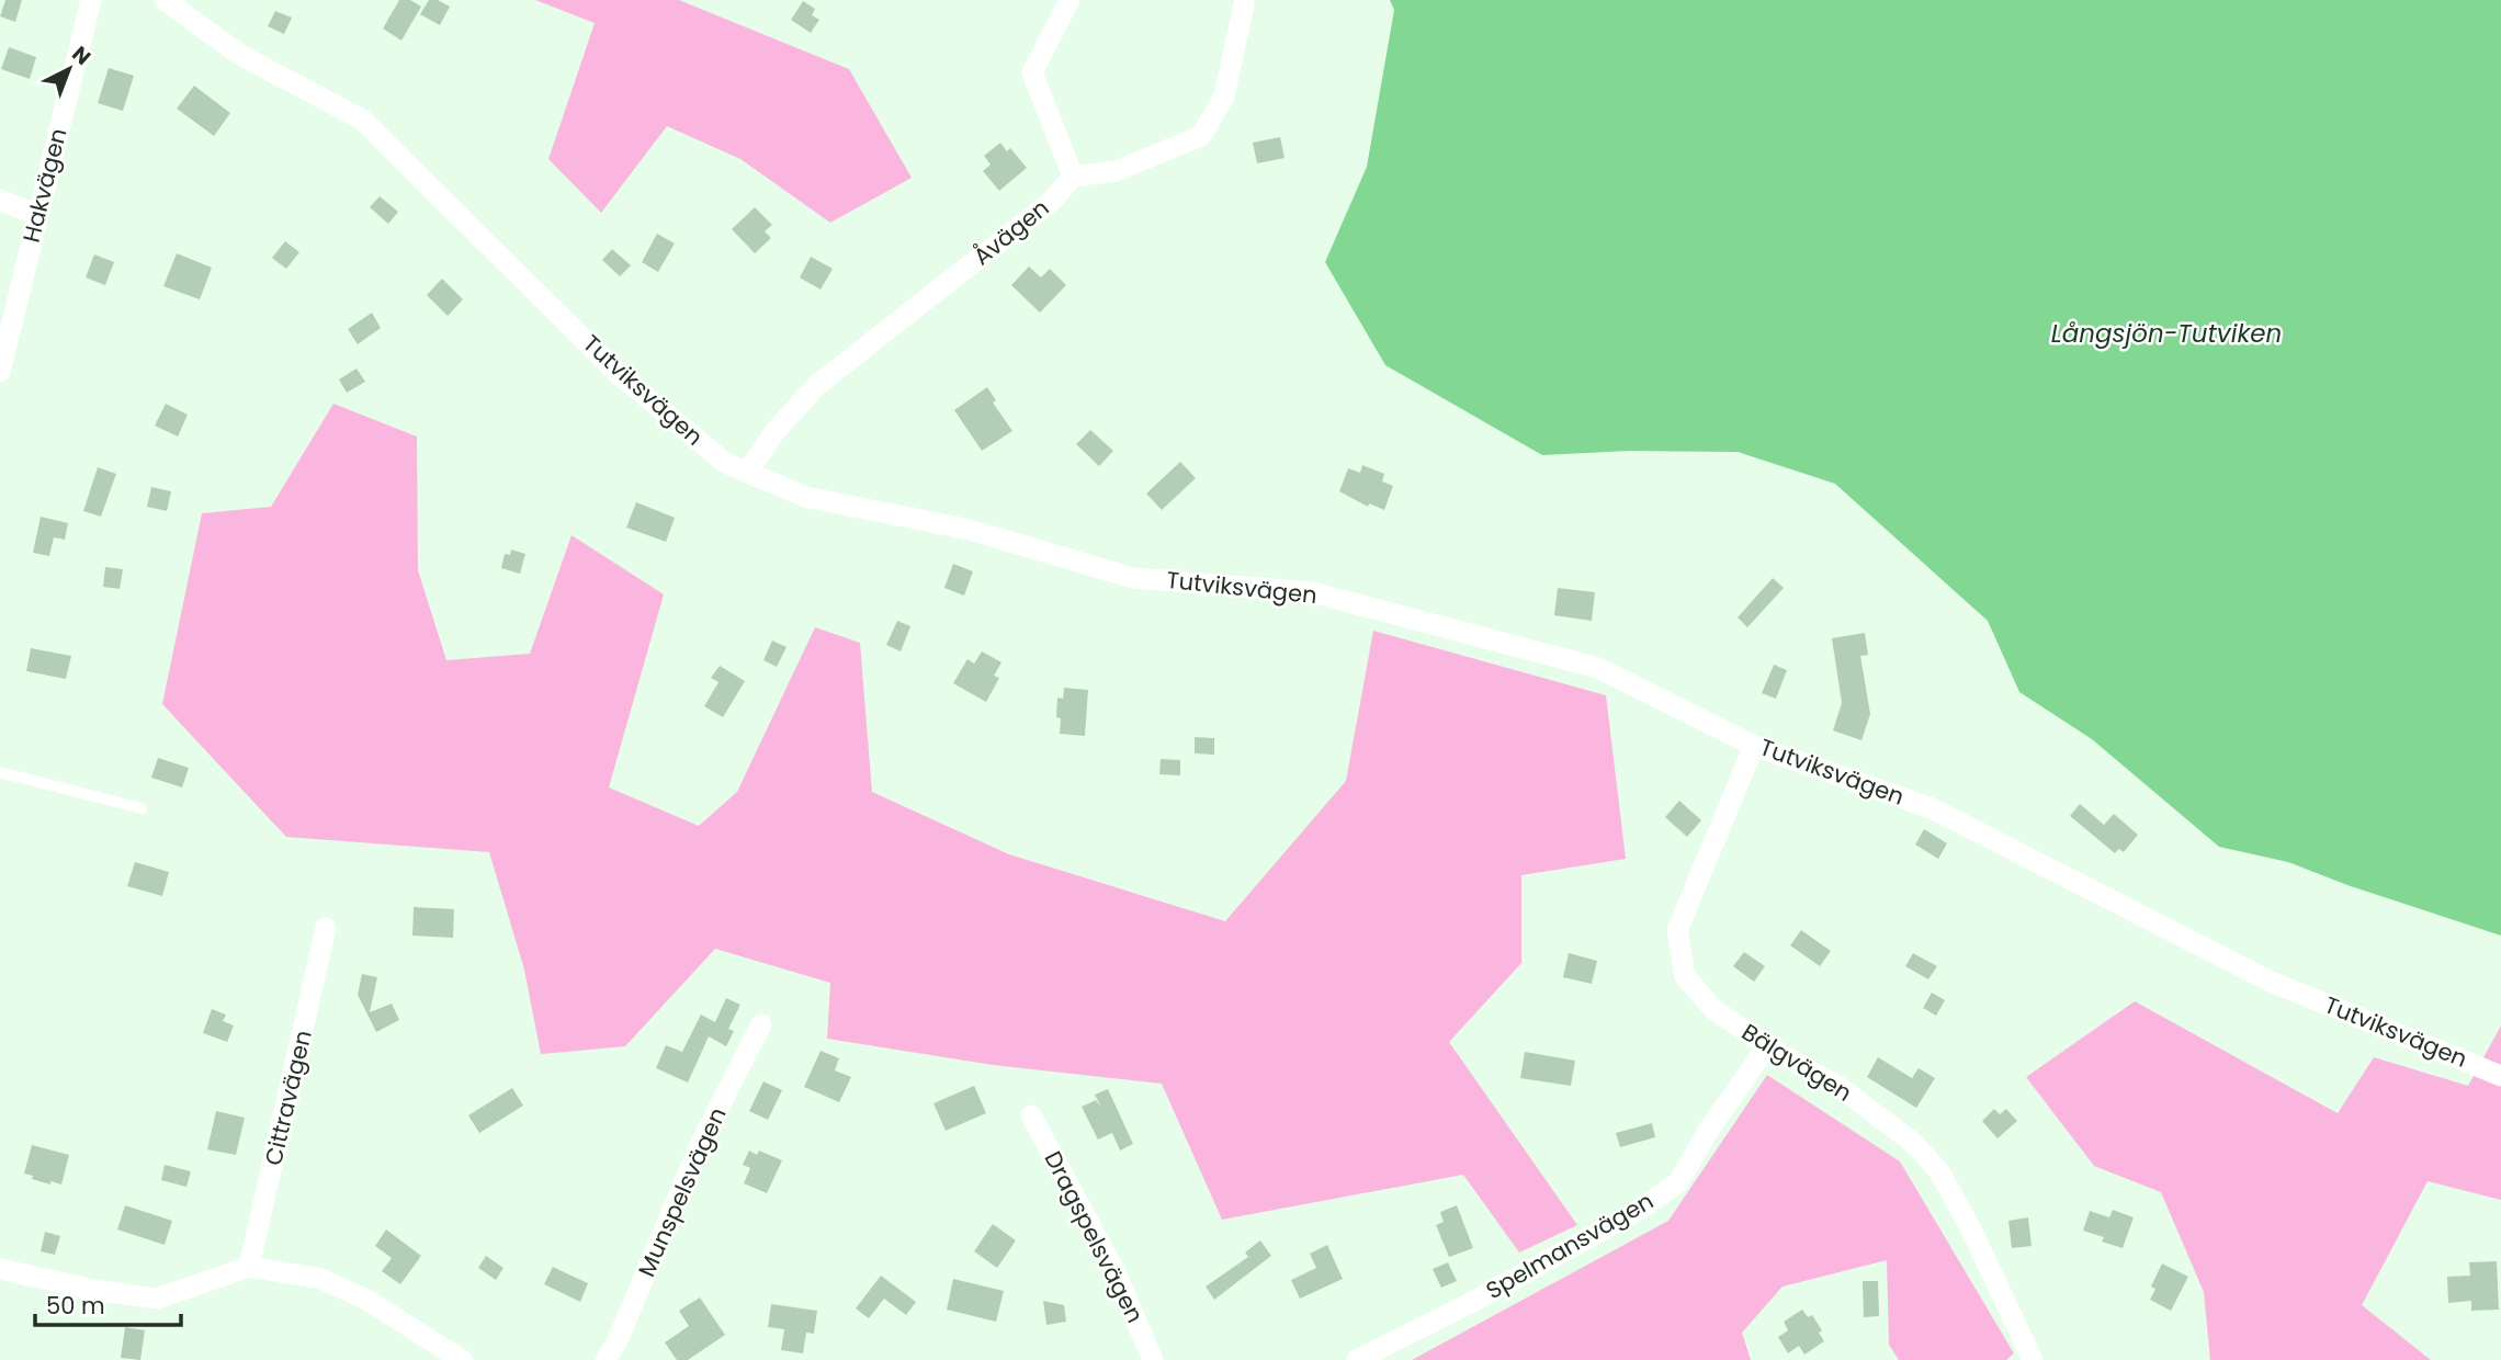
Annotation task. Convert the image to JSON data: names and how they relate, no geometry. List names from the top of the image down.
{
  "streets": {
    "street": [
      "Hakvägen",
      "Åvägen",
      "Tutviksvägen",
      "Bälgvägen",
      "Cittravägen",
      "Munspelsvägen",
      "Dragspelsvägen",
      "Spelmansvägen"
    ]
  },
  "crossings": [
    ["Åvägen", "Tutviksvägen"],
    ["Tutviksvägen", "Bälgvägen"],
    ["Bälgvägen", "Spelmansvägen"]
  ],
  "water": ["Långsjön-Tutviken"],
  "scale_bar": "50 m",
  "north": "top right"
}
